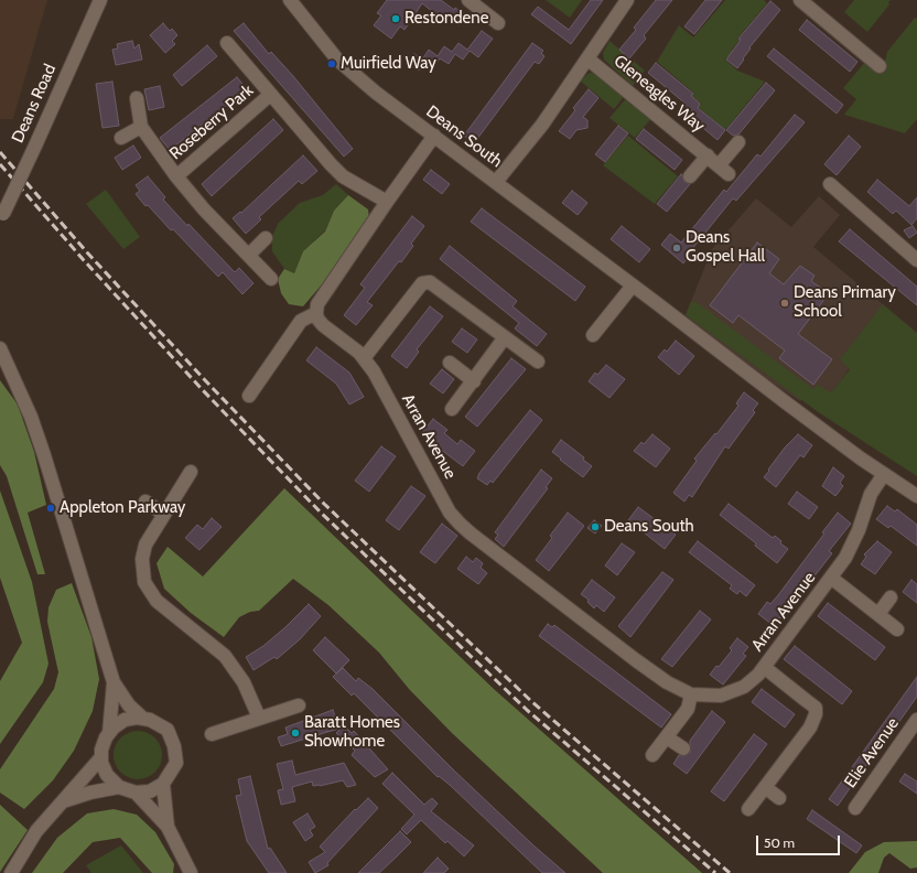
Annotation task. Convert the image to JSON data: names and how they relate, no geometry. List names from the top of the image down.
{
  "streets": {
    "street": [
      "Gleneagles Way",
      "Deans Road",
      "Roseberry Park",
      "Deans South",
      "Arran Avenue",
      "Elie Avenue"
    ]
  },
  "crossings": [
    ["Deans South", "Arran Avenue"]
  ],
  "places": [
    "Restondene",
    "Muirfield Way",
    "Deans Gospel Hall",
    "Deans Primary School",
    "Appleton Parkway",
    "Deans South",
    "Baratt Homes Showhome"
  ],
  "scale_bar": "50 m"
}
